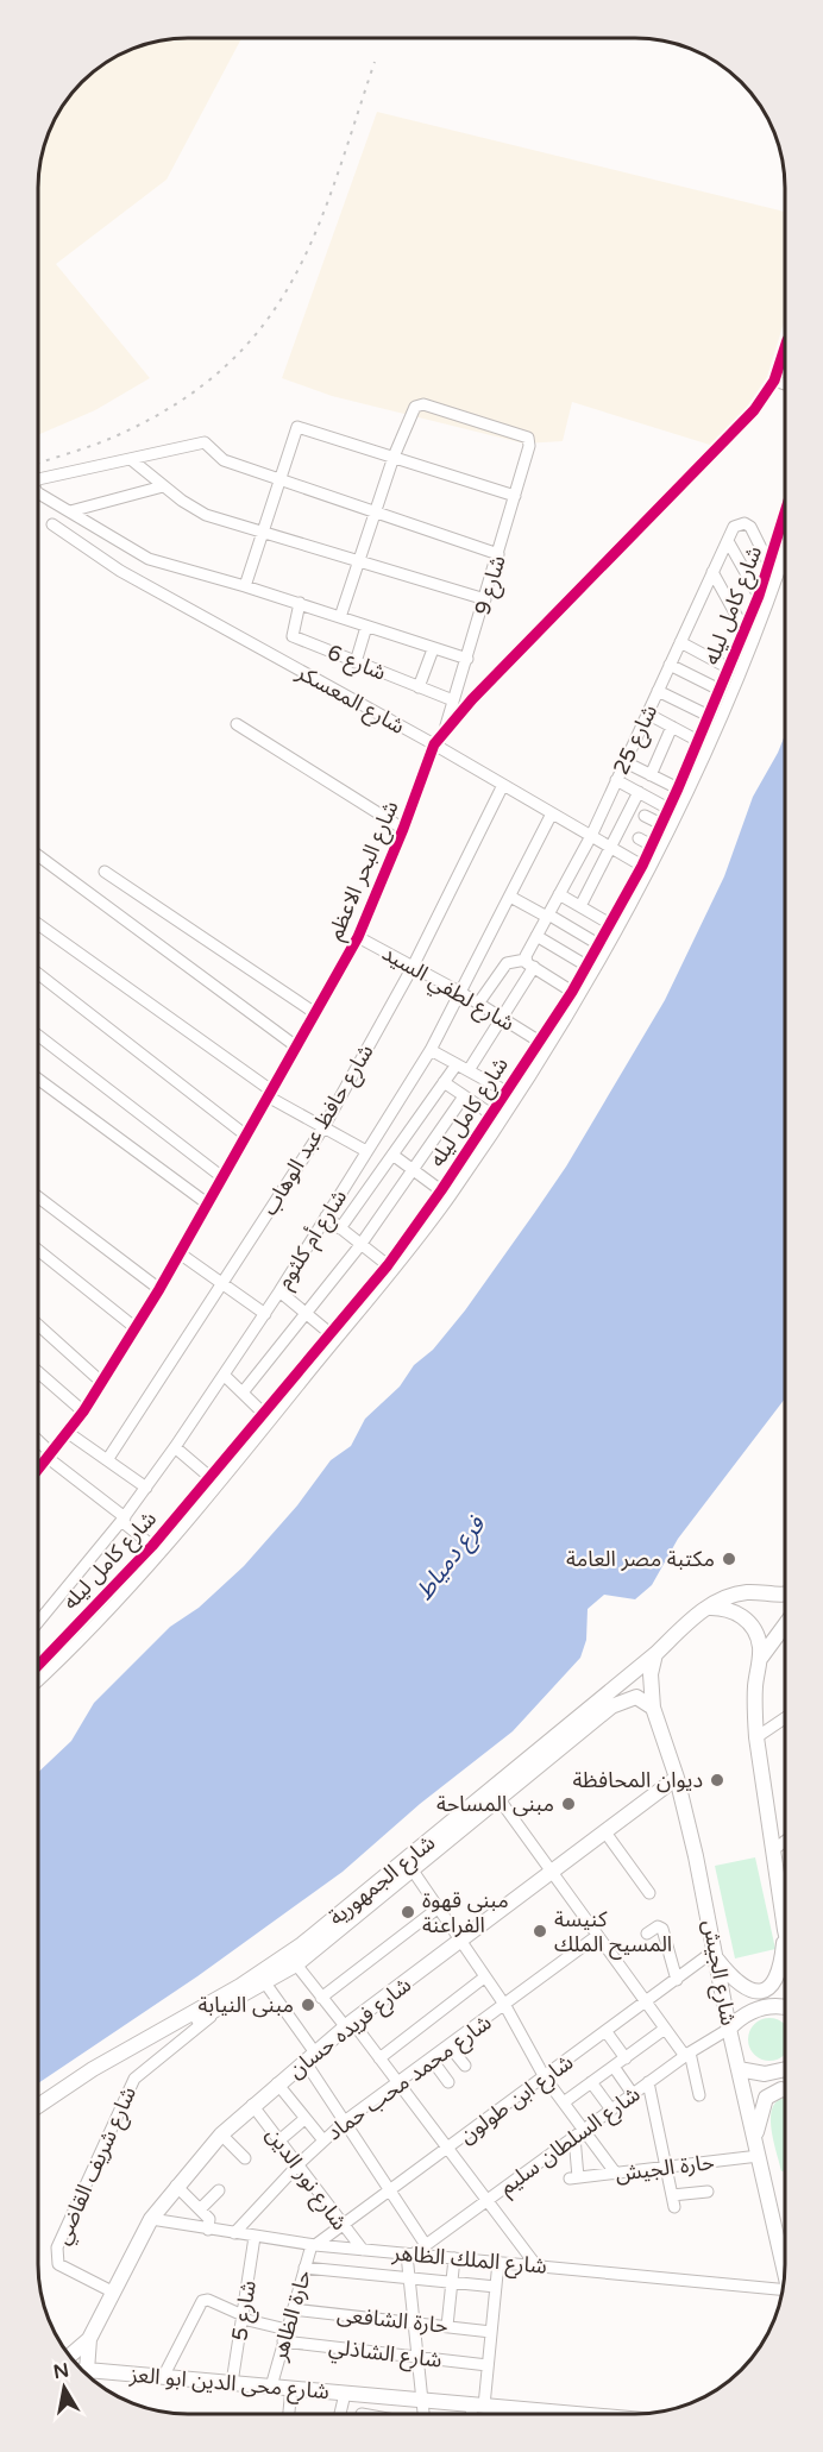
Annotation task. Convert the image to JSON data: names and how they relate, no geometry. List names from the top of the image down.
{
  "streets": {
    "main road": [
      "شارع الجمهورية",
      "شارع الجيش",
      "شارع فريده حسان",
      "شارع محى الدين ابو العز"
    ],
    "street": [
      "شارع 9",
      "شارع كامل ليله",
      "شارع 6",
      "شارع المعسكر",
      "شارع 25",
      "شارع البحر الاعظم",
      "شارع لطفي السيد",
      "شارع حافظ عبد الوهاب",
      "شارع أم كلثوم",
      "شارع محمد محب حماد",
      "شارع ابن طولون",
      "شارع السلطان سليم",
      "شارع شريف القاضي",
      "حارة الجيش",
      "شارع نور الدين",
      "شارع الملك الظاهر",
      "شارع 5",
      "حارة الظاهر",
      "حارة الشافعى",
      "شارع الشاذلي"
    ]
  },
  "crossings": [
    ["شارع 9", "شارع 6"],
    ["شارع 9", "شارع البحر الاعظم"],
    ["شارع كامل ليله", "شارع المعسكر"],
    ["شارع كامل ليله", "شارع لطفي السيد"],
    ["شارع المعسكر", "شارع 25"],
    ["شارع المعسكر", "شارع البحر الاعظم"],
    ["شارع المعسكر", "شارع حافظ عبد الوهاب"],
    ["شارع المعسكر", "شارع أم كلثوم"],
    ["شارع 25", "شارع لطفي السيد"],
    ["شارع البحر الاعظم", "شارع لطفي السيد"],
    ["شارع لطفي السيد", "شارع حافظ عبد الوهاب"],
    ["شارع لطفي السيد", "شارع أم كلثوم"],
    ["شارع الجمهورية", "شارع الجيش"],
    ["شارع الجمهورية", "شارع شريف القاضي"],
    ["شارع الجيش", "شارع فريده حسان"],
    ["شارع الجيش", "شارع ابن طولون"],
    ["شارع الجيش", "شارع السلطان سليم"],
    ["شارع الجيش", "حارة الجيش"],
    ["شارع فريده حسان", "شارع شريف القاضي"],
    ["شارع فريده حسان", "شارع نور الدين"],
    ["شارع فريده حسان", "شارع الملك الظاهر"],
    ["شارع محمد محب حماد", "شارع نور الدين"],
    ["شارع محمد محب حماد", "شارع الملك الظاهر"],
    ["شارع ابن طولون", "شارع نور الدين"],
    ["شارع ابن طولون", "شارع الملك الظاهر"],
    ["شارع ابن طولون", "حارة الظاهر"],
    ["شارع السلطان سليم", "حارة الجيش"],
    ["شارع السلطان سليم", "شارع الملك الظاهر"],
    ["شارع نور الدين", "شارع الملك الظاهر"],
    ["شارع الملك الظاهر", "شارع 5"],
    ["شارع الملك الظاهر", "حارة الظاهر"],
    ["شارع 5", "شارع الشاذلي"],
    ["شارع 5", "شارع محى الدين ابو العز"],
    ["حارة الظاهر", "حارة الشافعى"],
    ["حارة الظاهر", "شارع الشاذلي"],
    ["حارة الظاهر", "شارع محى الدين ابو العز"],
    ["شارع الشاذلي", "شارع محى الدين ابو العز"]
  ],
  "water": ["فرع دمياط"],
  "places": [
    "مكتبة مصر العامة",
    "ديوان المحافظة",
    "مبنى المساحة",
    "مبنى قهوة الفراعنة",
    "كنيسة المسيح الملك",
    "مبنى النيابة"
  ],
  "north": "top"
}
